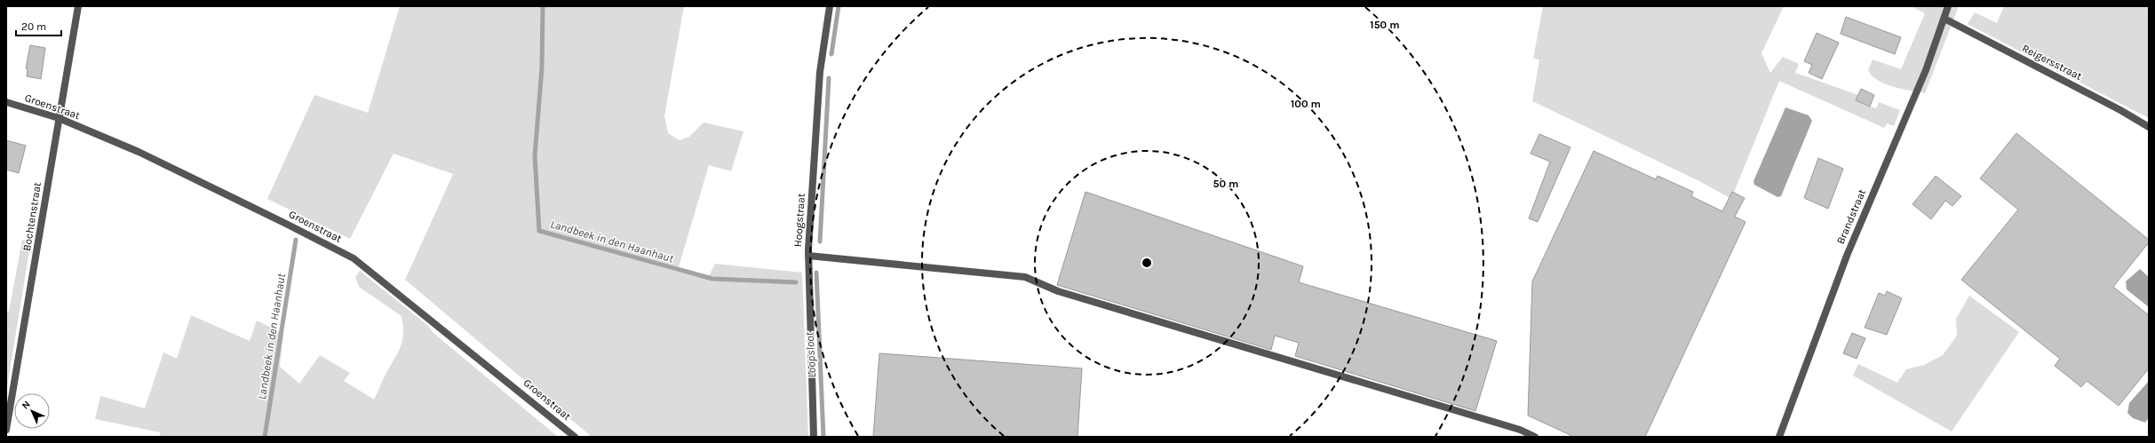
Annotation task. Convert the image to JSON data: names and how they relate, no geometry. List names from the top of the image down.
{
  "streets": {
    "street": [
      "Reigersstraat",
      "Groenstraat",
      "Bochtenstraat",
      "Brandstraat",
      "Hoogstraat"
    ]
  },
  "crossings": [
    ["Reigersstraat", "Brandstraat"],
    ["Groenstraat", "Bochtenstraat"]
  ],
  "water": ["Landbeek in den Haanhaut", "Loopsloot"],
  "scale_bar": "20 m",
  "north": "top left",
  "rings": ["150 m", "100 m", "50 m"]
}
